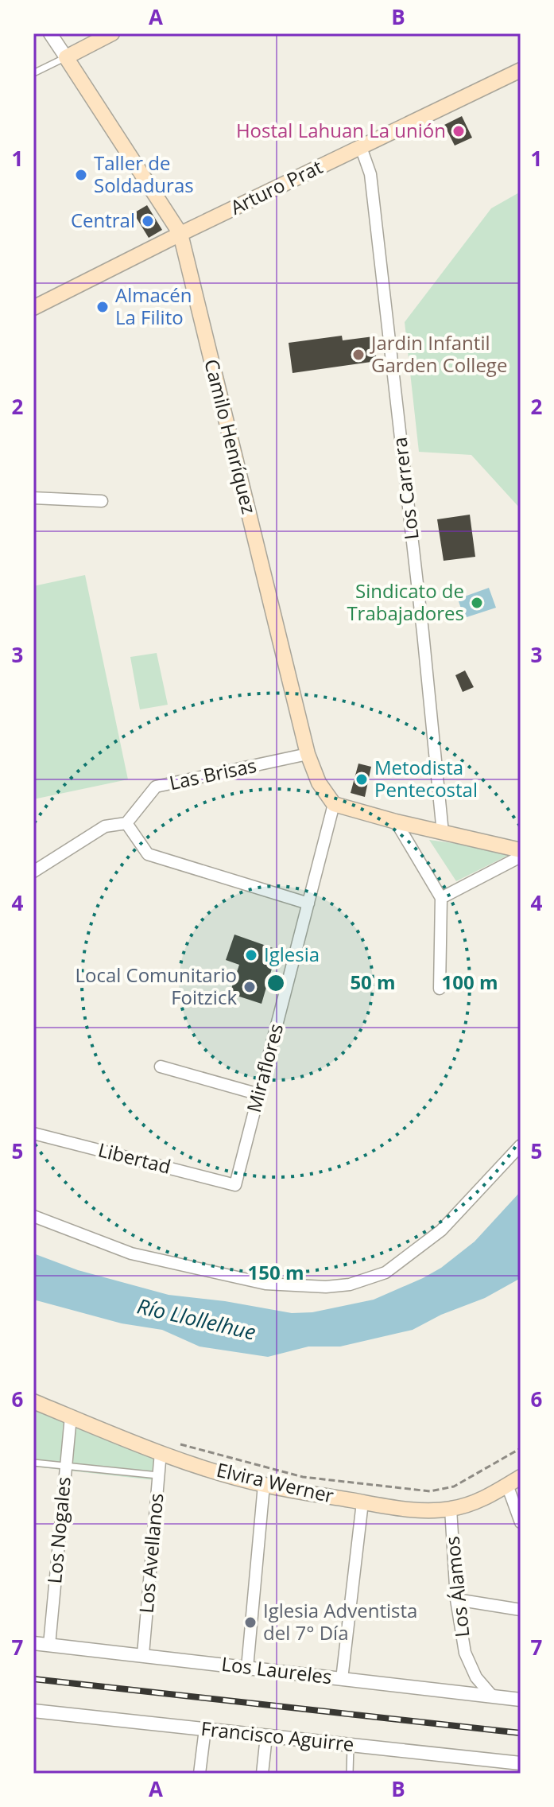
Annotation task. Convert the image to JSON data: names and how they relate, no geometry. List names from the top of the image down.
{
  "streets": {
    "main road": ["Arturo Prat", "Camilo Henríquez", "Elvira Werner"],
    "street": [
      "Los Carrera",
      "Las Brisas",
      "Miraflores",
      "Libertad",
      "Los Nogales",
      "Los Avellanos",
      "Los Álamos",
      "Los Laureles",
      "Francisco Aguirre"
    ]
  },
  "crossings": [
    ["Arturo Prat", "Camilo Henríquez"],
    ["Arturo Prat", "Los Carrera"],
    ["Camilo Henríquez", "Las Brisas"],
    ["Camilo Henríquez", "Miraflores"],
    ["Miraflores", "Libertad"],
    ["Elvira Werner", "Los Nogales"],
    ["Elvira Werner", "Los Avellanos"],
    ["Elvira Werner", "Los Álamos"],
    ["Los Nogales", "Los Laureles"],
    ["Los Avellanos", "Los Laureles"],
    ["Los Álamos", "Los Laureles"]
  ],
  "water": ["Río Llollelhue"],
  "places": [
    "Hostal Lahuan La unión",
    "Taller de Soldaduras",
    "Central",
    "Almacén La Filito",
    "Jardin Infantil Garden College",
    "Sindicato de Trabajadores",
    "Metodista Pentecostal",
    "Iglesia",
    "Local Comunitario Foitzick",
    "Iglesia Adventista del 7° Día"
  ],
  "grid": {
    "columns": ["A", "B"],
    "rows": [
      "1",
      "2",
      "3",
      "4",
      "5",
      "6",
      "7"
    ]
  },
  "rings": ["50 m", "100 m", "150 m"]
}
